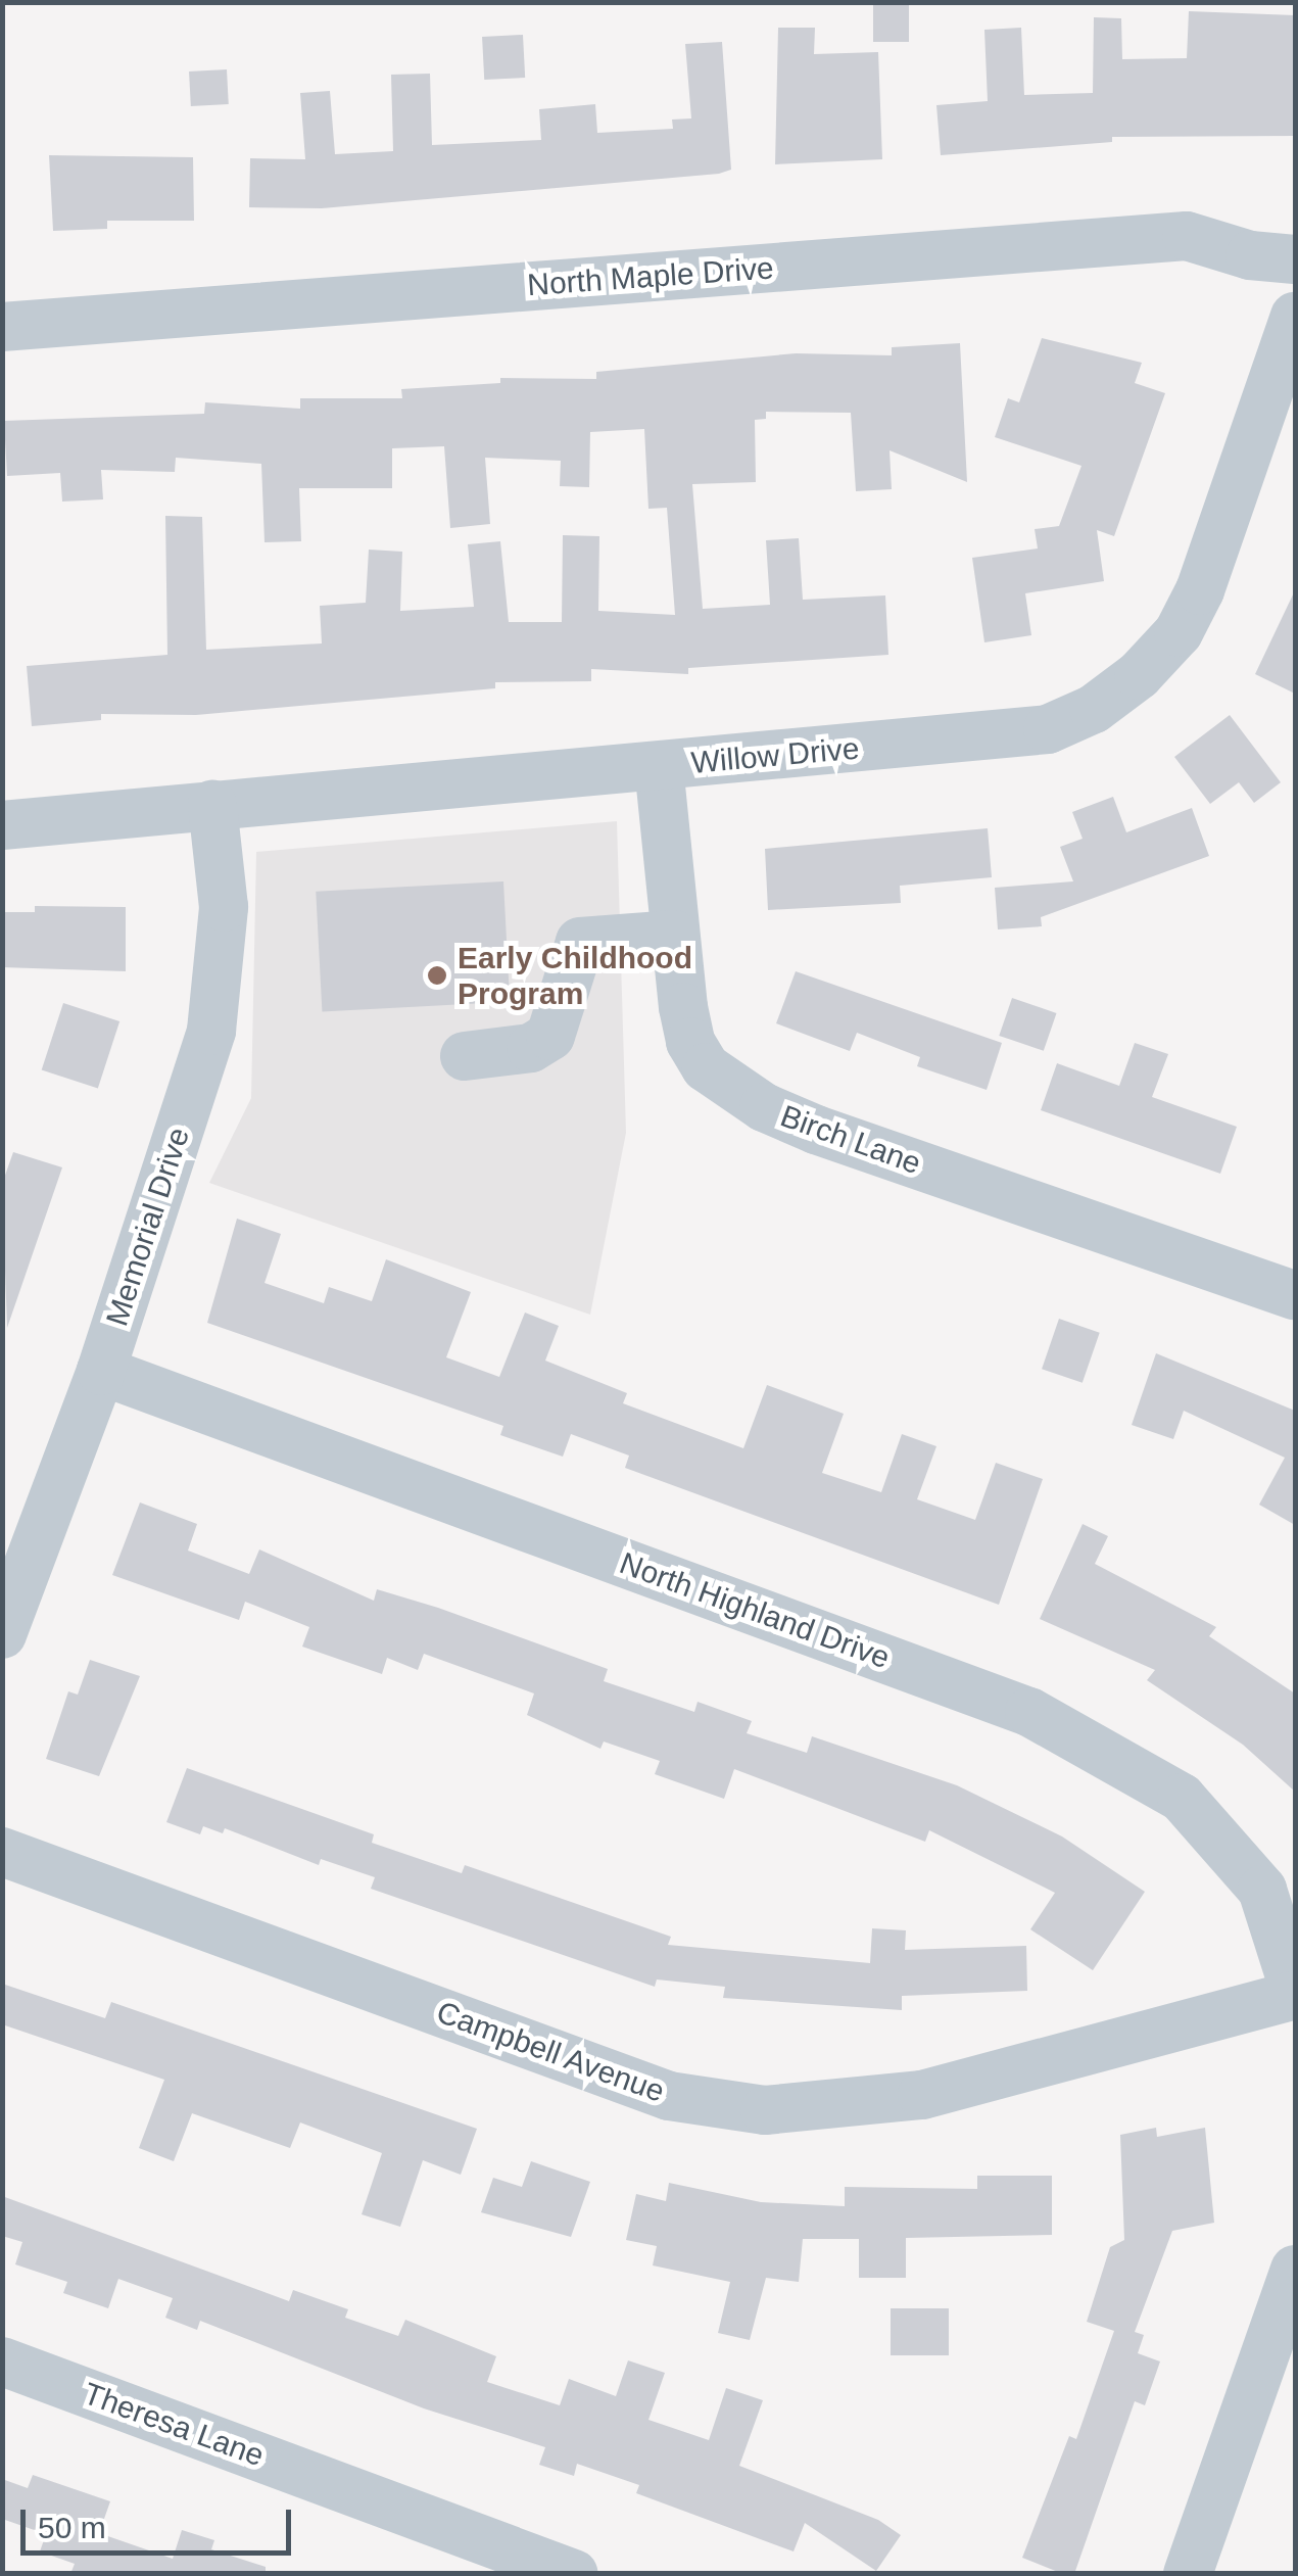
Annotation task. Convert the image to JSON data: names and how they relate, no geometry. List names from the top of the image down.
{
  "streets": {
    "street": [
      "North Maple Drive",
      "Willow Drive",
      "Birch Lane",
      "Memorial Drive",
      "North Highland Drive",
      "Campbell Avenue",
      "Theresa Lane"
    ]
  },
  "crossings": [
    ["Willow Drive", "Birch Lane"],
    ["Willow Drive", "Memorial Drive"],
    ["Memorial Drive", "North Highland Drive"],
    ["North Highland Drive", "Campbell Avenue"]
  ],
  "places": ["Early Childhood Program"],
  "scale_bar": "50 m"
}
